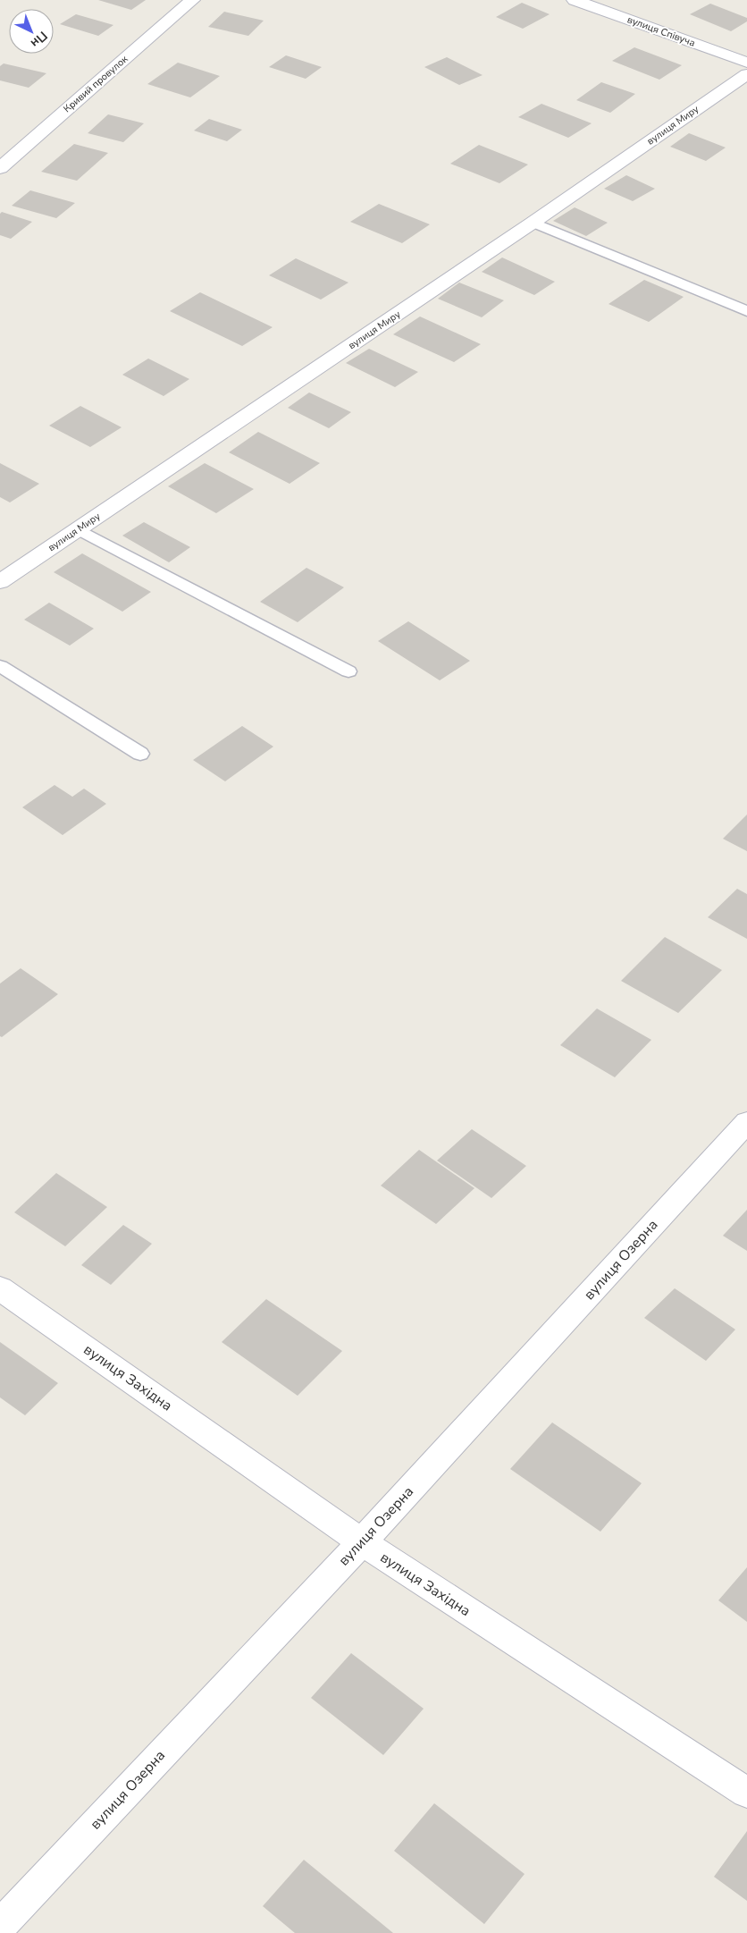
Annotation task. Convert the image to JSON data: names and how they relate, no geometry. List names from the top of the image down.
{
  "streets": {
    "street": [
      "вулиця Співуча",
      "Кривий провулок",
      "вулиця Миру",
      "вулиця Озерна",
      "вулиця Західна"
    ]
  },
  "crossings": [
    ["вулиця Озерна", "вулиця Західна"]
  ],
  "north": "bottom right"
}
